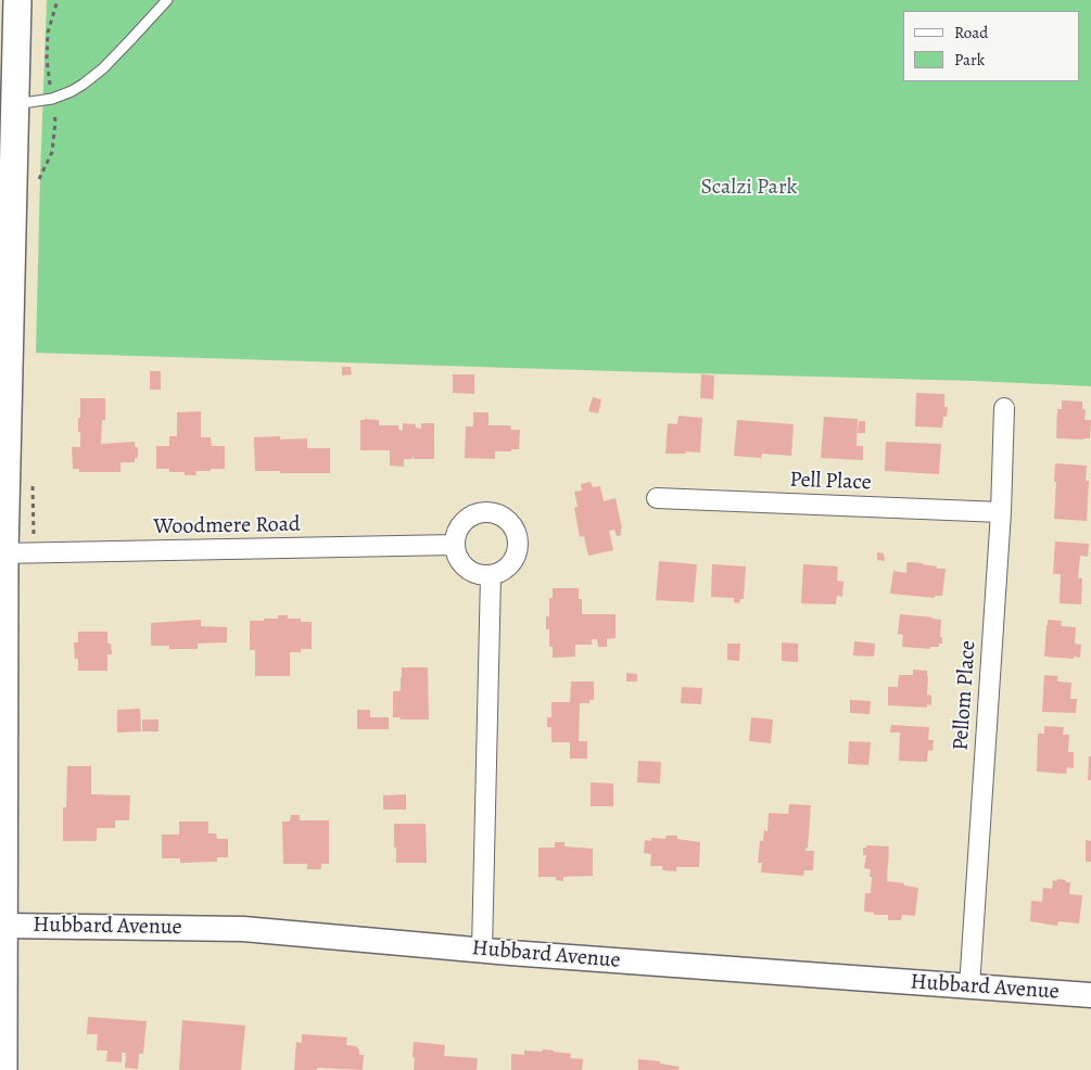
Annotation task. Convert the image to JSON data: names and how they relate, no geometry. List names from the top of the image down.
{
  "streets": {
    "street": [
      "Pell Place",
      "Woodmere Road",
      "Pellom Place",
      "Hubbard Avenue"
    ]
  },
  "crossings": [
    ["Pell Place", "Pellom Place"],
    ["Pellom Place", "Hubbard Avenue"]
  ],
  "parks": ["Scalzi Park"],
  "legend": ["Road", "Park"]
}
